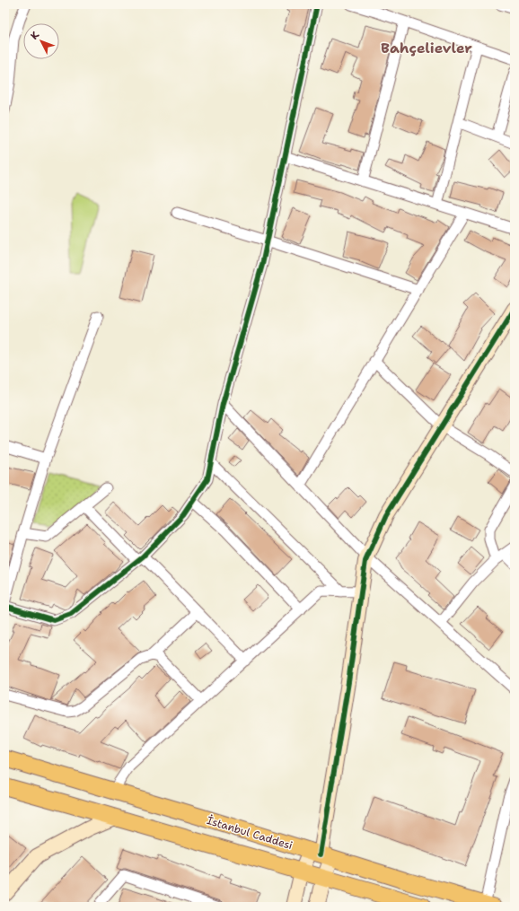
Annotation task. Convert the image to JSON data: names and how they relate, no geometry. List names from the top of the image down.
{
  "streets": {
    "main road": ["İstanbul Caddesi"]
  },
  "districts": ["Bahçelievler"],
  "north": "top left"
}
